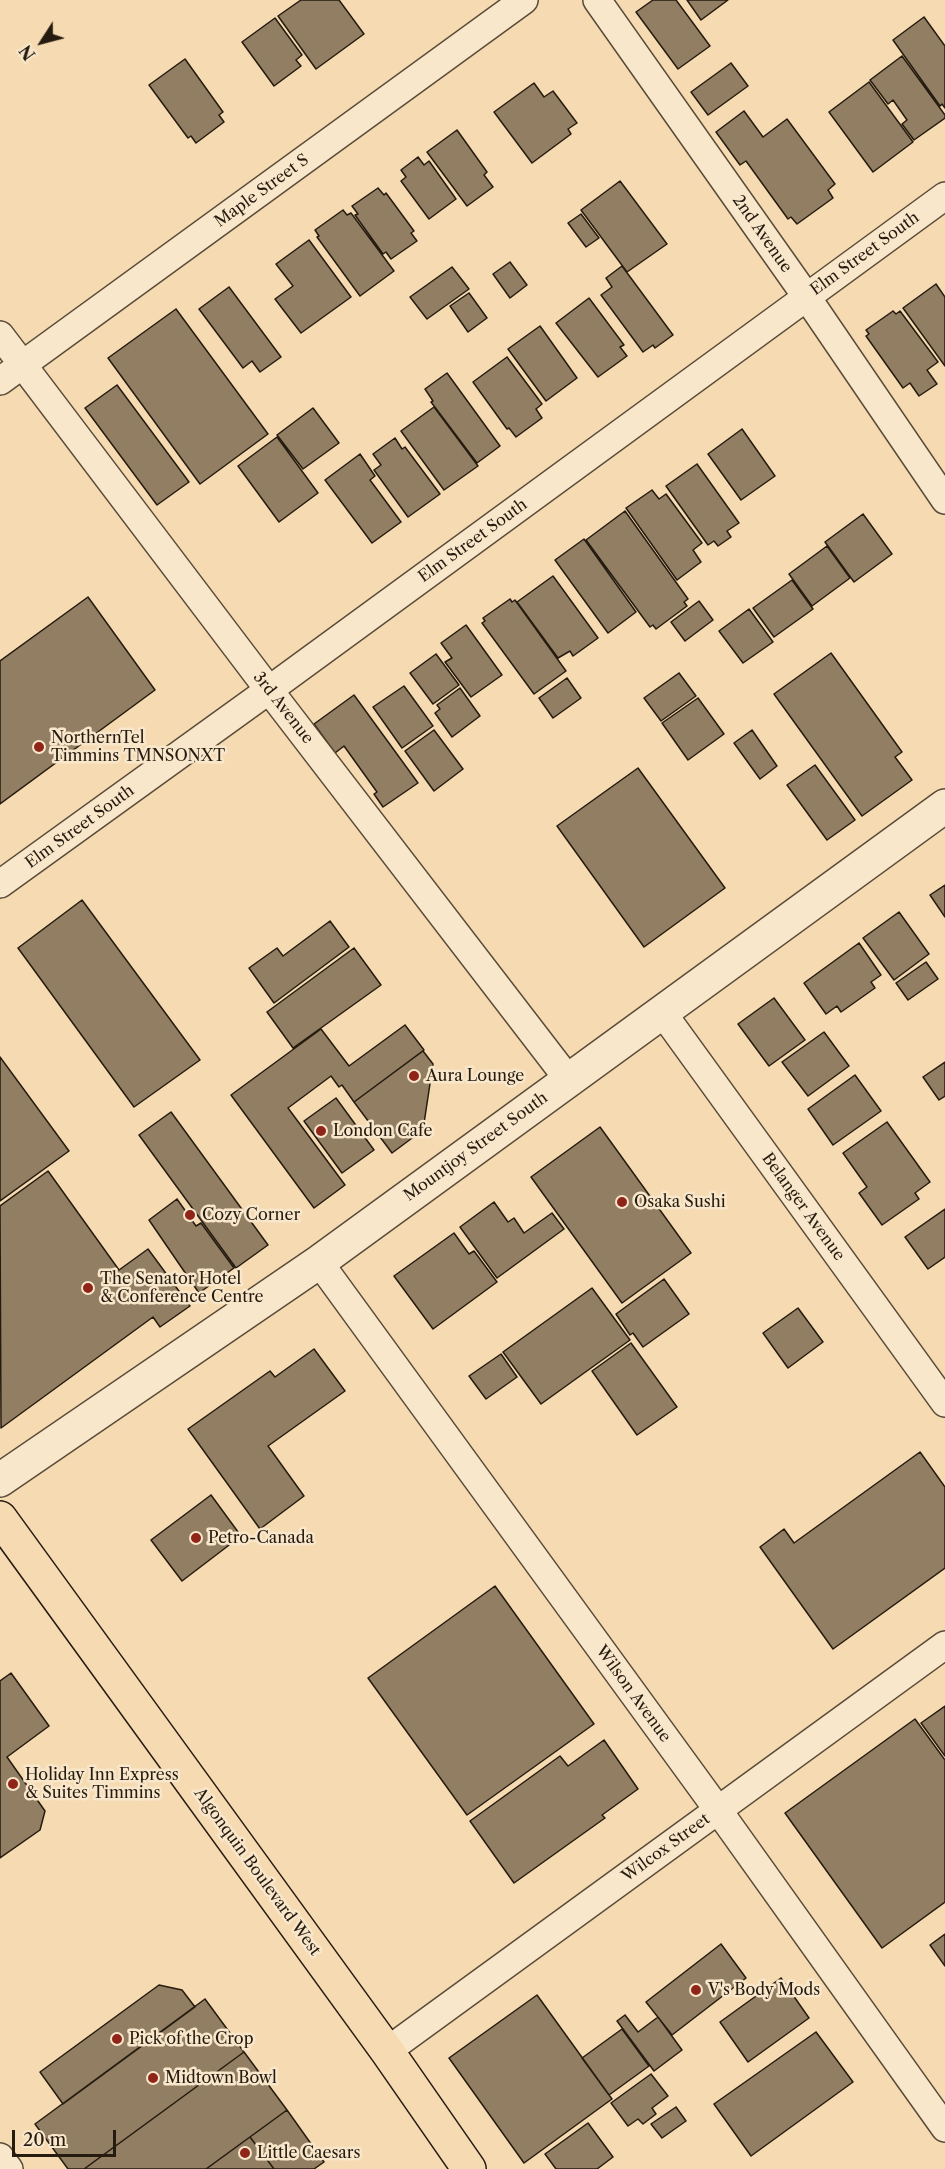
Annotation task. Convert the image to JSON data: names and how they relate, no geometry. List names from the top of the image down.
{
  "streets": {
    "main road": ["Algonquin Boulevard West"],
    "street": [
      "Maple Street S",
      "2nd Avenue",
      "Elm Street South",
      "3rd Avenue",
      "Mountjoy Street South",
      "Belanger Avenue",
      "Wilson Avenue",
      "Wilcox Street"
    ]
  },
  "crossings": [
    ["Maple Street S", "3rd Avenue"],
    ["2nd Avenue", "Elm Street South"],
    ["Elm Street South", "3rd Avenue"],
    ["3rd Avenue", "Mountjoy Street South"],
    ["Mountjoy Street South", "Belanger Avenue"],
    ["Mountjoy Street South", "Wilson Avenue"],
    ["Wilson Avenue", "Wilcox Street"],
    ["Wilcox Street", "Algonquin Boulevard West"]
  ],
  "places": [
    "NorthernTel Timmins TMNSONXT",
    "Aura Lounge",
    "London Cafe",
    "Osaka Sushi",
    "Cozy Corner",
    "The Senator Hotel & Conference Centre",
    "Petro-Canada",
    "Holiday Inn Express & Suites Timmins",
    "V's Body Mods",
    "Pick of the Crop",
    "Midtown Bowl",
    "Little Caesars"
  ],
  "scale_bar": "20 m",
  "north": "bottom left"
}
